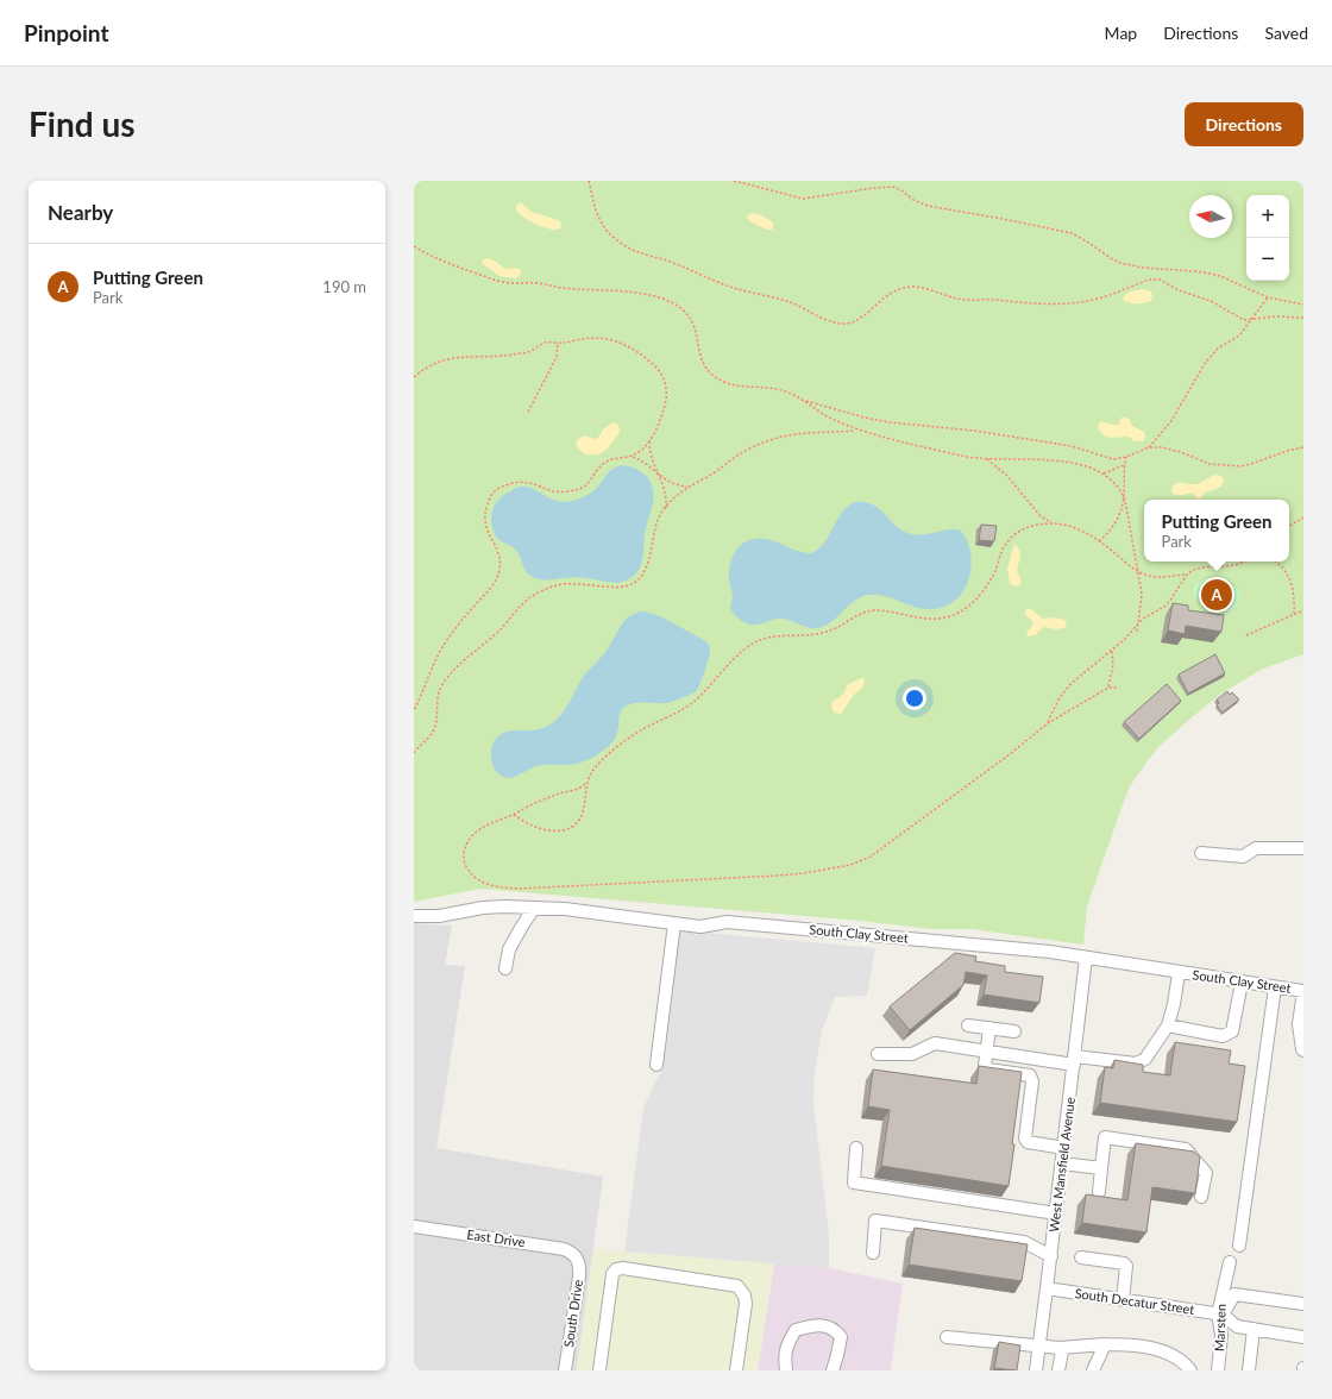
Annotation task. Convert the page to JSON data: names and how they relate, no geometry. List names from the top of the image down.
{
  "streets": {
    "street": [
      "South Clay Street",
      "West Mansfield Avenue",
      "East Drive",
      "South Decatur Street",
      "South Drive",
      "Marsten"
    ]
  },
  "crossings": [
    ["South Clay Street", "West Mansfield Avenue"],
    ["West Mansfield Avenue", "South Decatur Street"],
    ["East Drive", "South Drive"],
    ["South Decatur Street", "Marsten"]
  ],
  "north": "left",
  "page": {
    "header": "Pinpoint",
    "nav": ["Map", "Directions", "Saved"],
    "buttons": "Directions",
    "title": "Find us",
    "heading": "Nearby",
    "map_buttons": ["+", "−"],
    "list": [
      {
        "mark": "A",
        "name": "Putting Green",
        "note": "Park",
        "value": "190 m"
      }
    ],
    "popup": ["Putting Green", "Park"],
    "pins": "A"
  }
}
